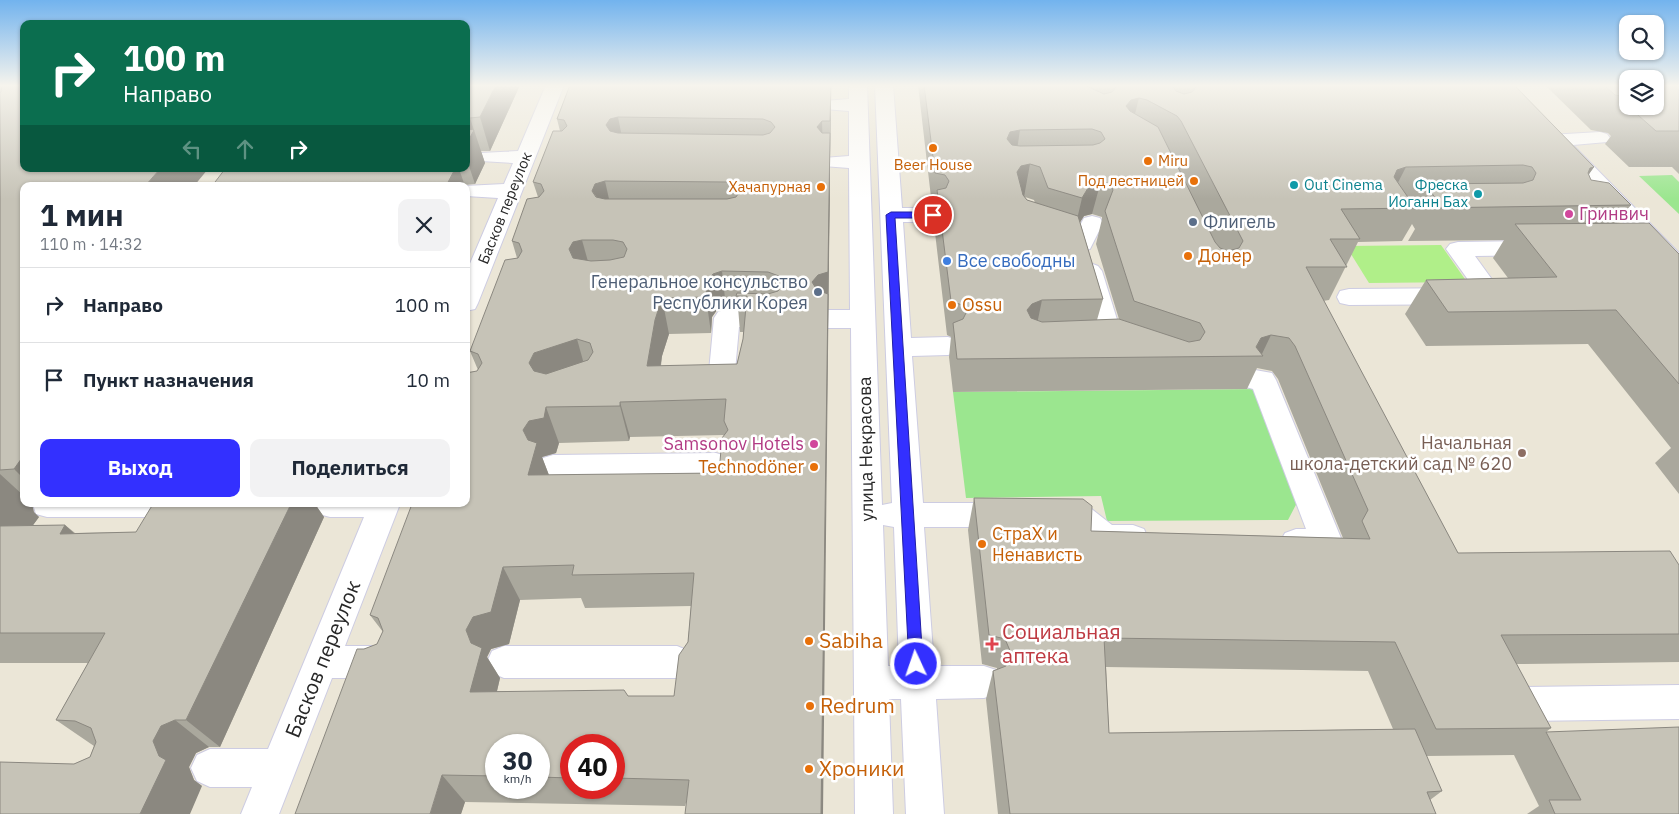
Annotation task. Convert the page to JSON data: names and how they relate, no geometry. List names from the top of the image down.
{
  "streets": {
    "street": ["Басков переулок", "улица Некрасова"]
  },
  "places": {
    "other": [
      "Beer House",
      "Miru",
      "Под лестницей",
      "Out Cinema",
      "Хачапурная",
      "Фреска Иоганн Бах",
      "Гринвич",
      "Флигель",
      "Донер",
      "Все свободны",
      "Генеральное консульство Республики Корея",
      "Ossu",
      "Samsonov Hotels",
      "Начальная школа-детский сад № 620",
      "Technodöner",
      "СтраХ и Ненависть",
      "Sabiha",
      "Redrum",
      "Хроники"
    ],
    "health": ["Социальная аптека"]
  },
  "page": {
    "turn": ["100 m", "Направо"],
    "heading": ["1 мин", "110 m · 14:32"],
    "list": [
      {
        "name": "Направо",
        "value": "100 m"
      },
      {
        "name": "Пункт назначения",
        "value": "10 m"
      }
    ],
    "buttons": ["Выход", "Поделиться"],
    "speed": "30 km/h",
    "limit": "40"
  }
}
